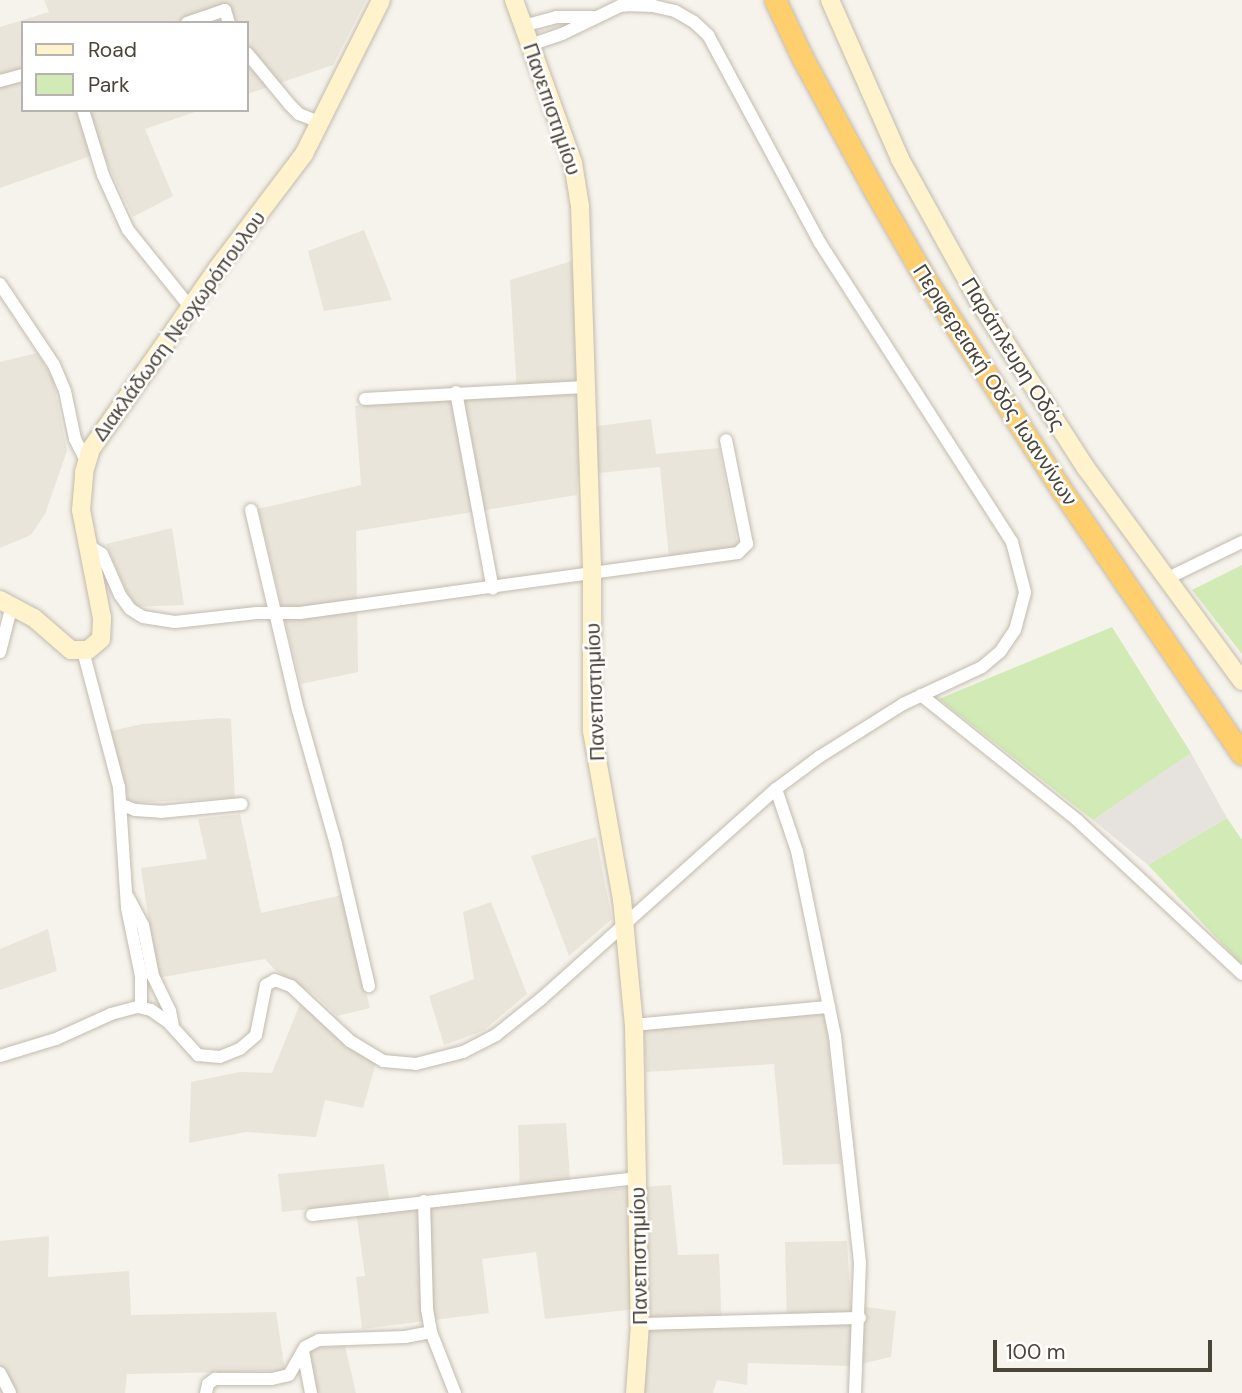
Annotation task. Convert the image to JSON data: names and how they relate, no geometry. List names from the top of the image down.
{
  "streets": {
    "highway": ["Περιφερειακή Οδός Ιωαννίνων"],
    "street": ["Πανεπιστημίου", "Διακλάδωση Νεοχωρόπουλου", "Παράπλευρη Οδός"]
  },
  "legend": ["Road", "Park"],
  "scale_bar": "100 m"
}
